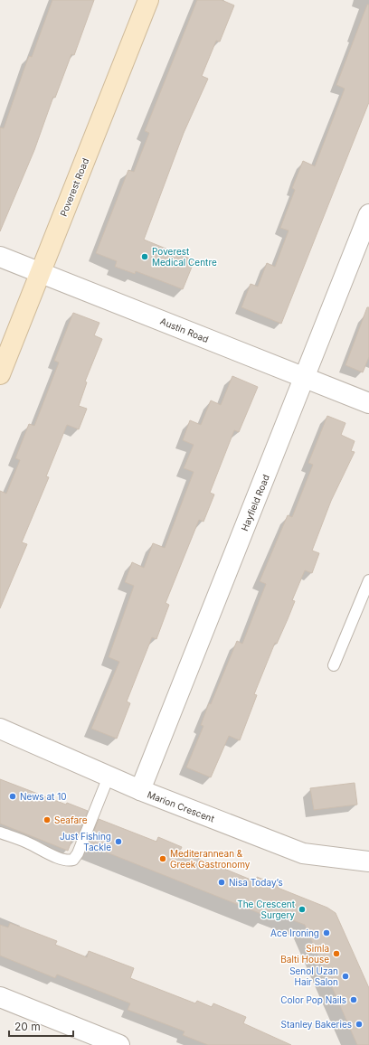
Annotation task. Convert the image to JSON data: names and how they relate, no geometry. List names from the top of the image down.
{
  "streets": {
    "street": [
      "Poverest Road",
      "Austin Road",
      "Hayfield Road",
      "Marion Crescent"
    ]
  },
  "crossings": [
    ["Poverest Road", "Austin Road"],
    ["Austin Road", "Hayfield Road"],
    ["Hayfield Road", "Marion Crescent"]
  ],
  "places": [
    "Poverest Medical Centre",
    "News at 10",
    "Seafare",
    "Just Fishing Tackle",
    "Mediterannean & Greek Gastronomy",
    "Nisa Today’s",
    "The Crescent Surgery",
    "Ace Ironing",
    "Simla Balti House",
    "Senol Uzan Hair Salon",
    "Color Pop Nails",
    "Stanley Bakeries"
  ],
  "scale_bar": "20 m"
}
